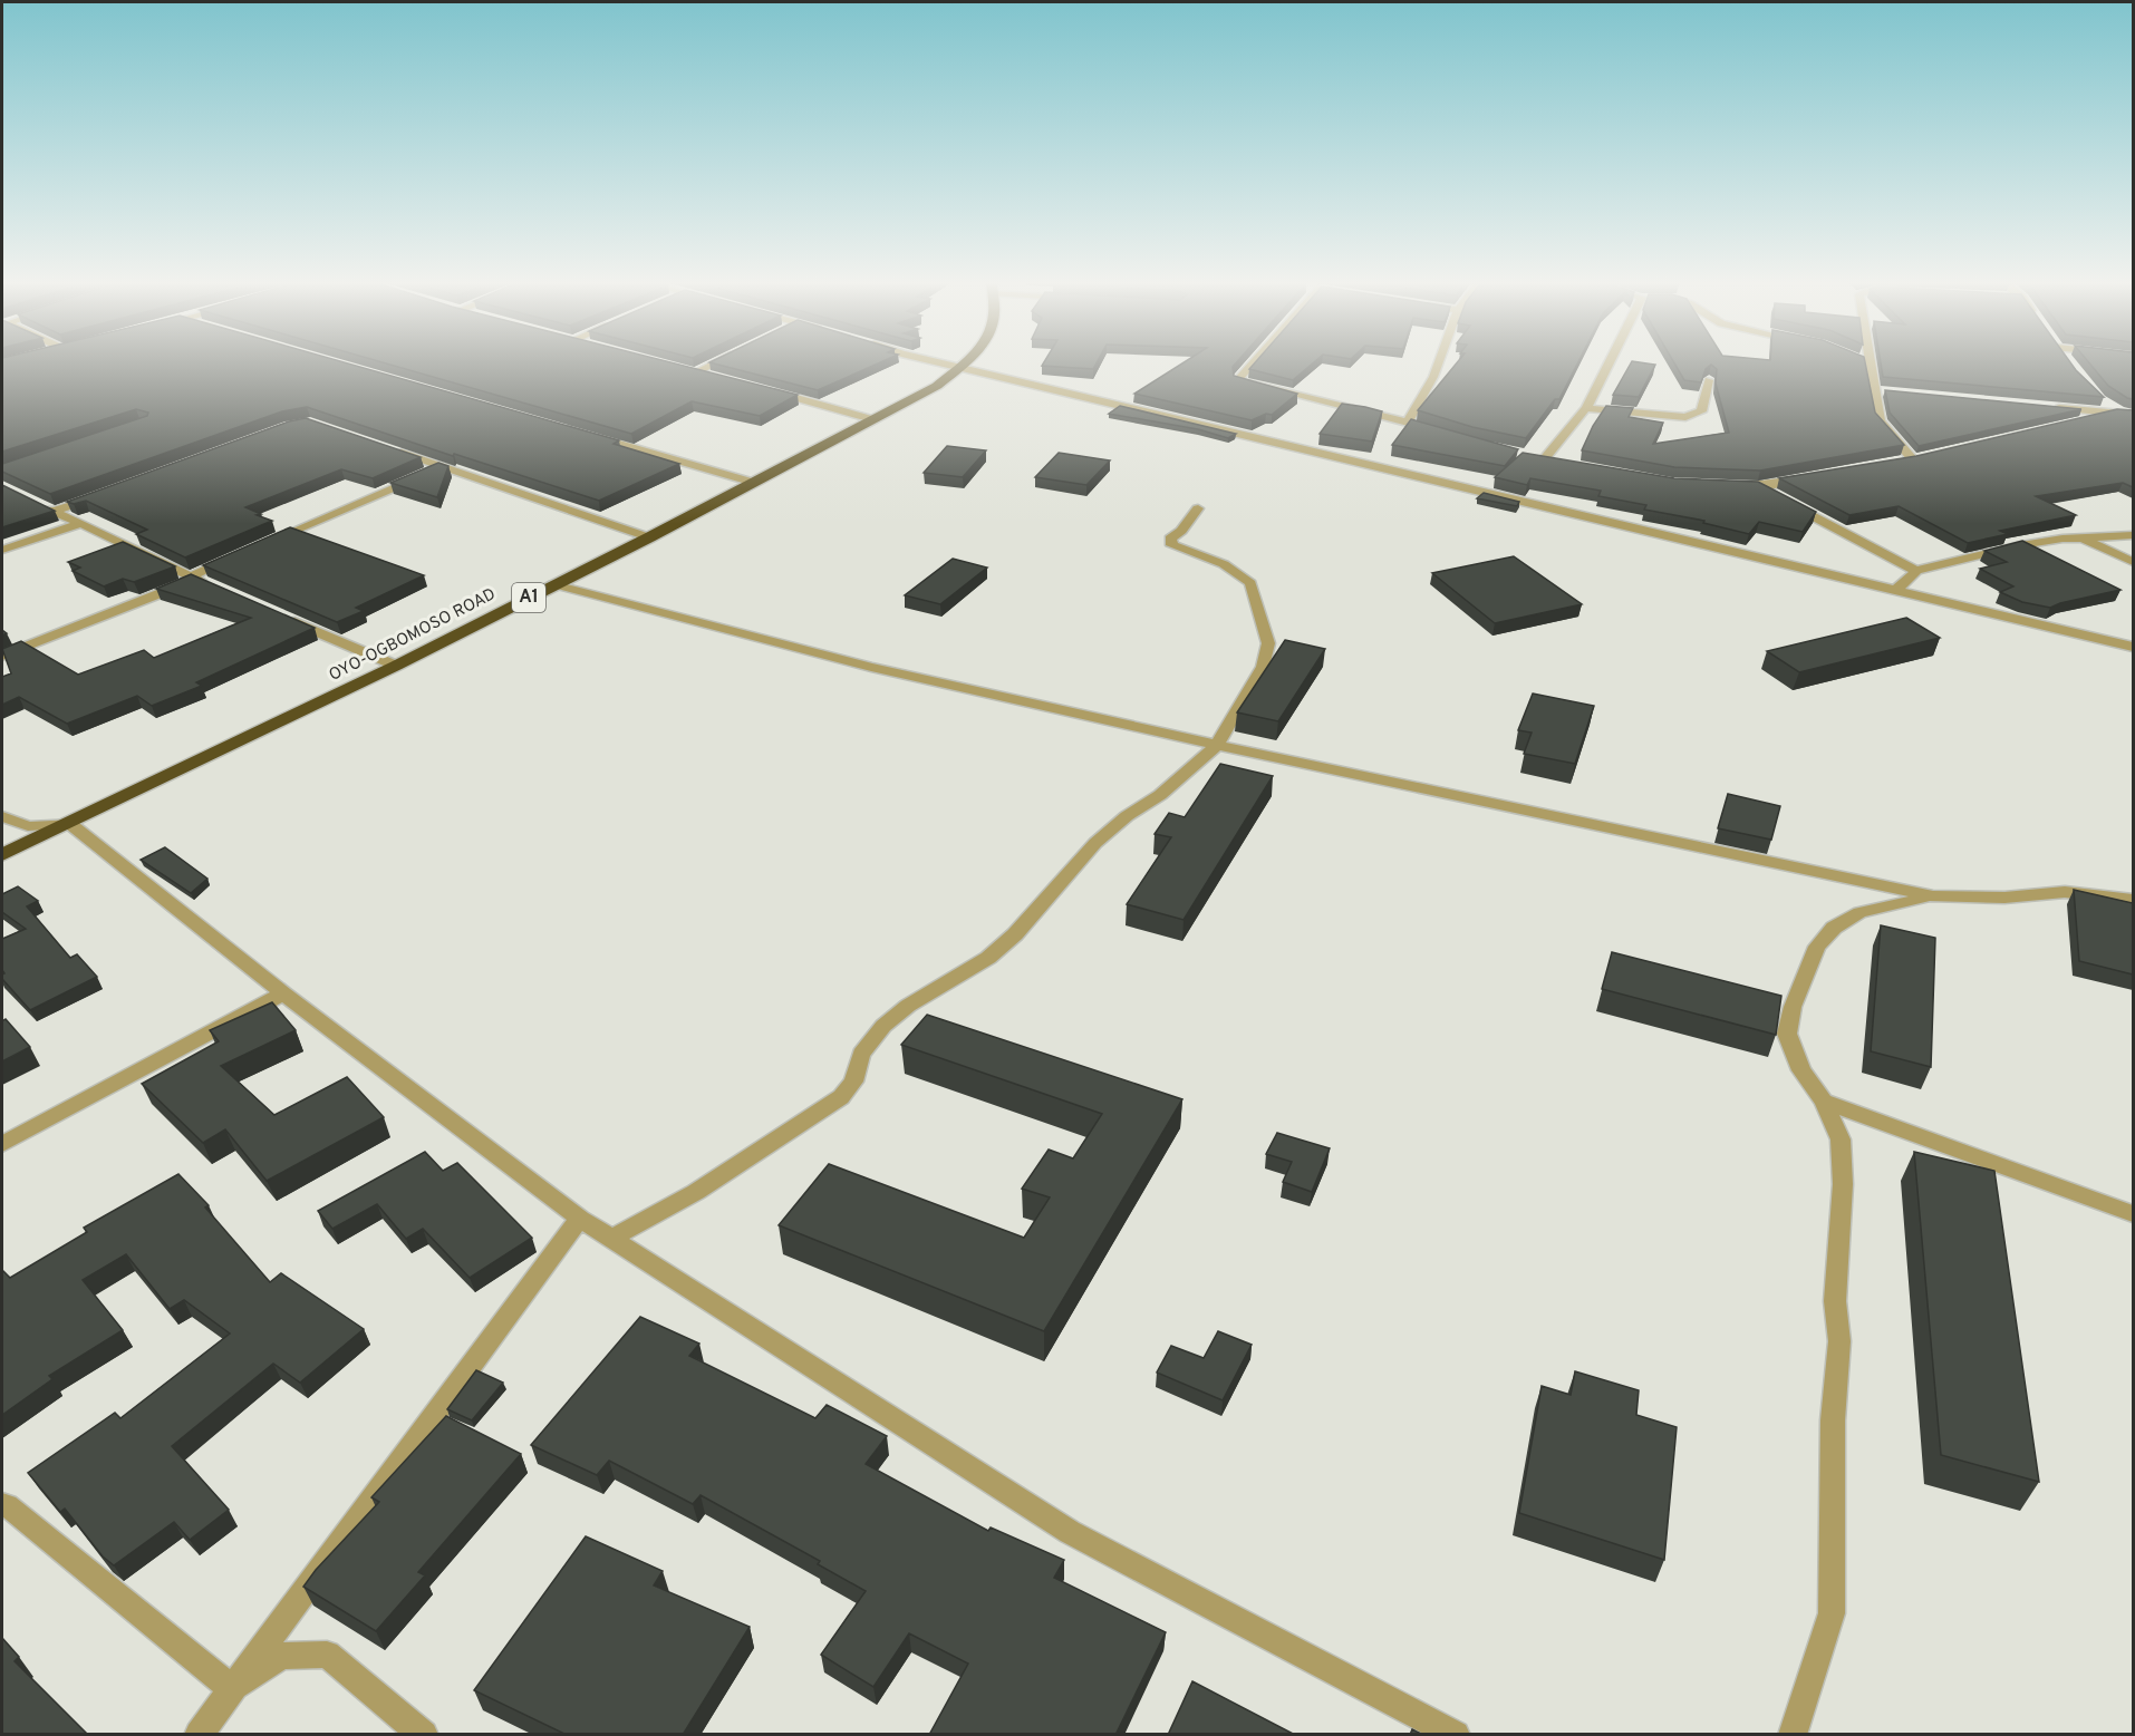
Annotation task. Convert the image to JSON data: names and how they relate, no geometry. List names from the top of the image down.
{
  "streets": {
    "highway": ["A1", "OYO-OGBOMOSO ROAD"]
  }
}
